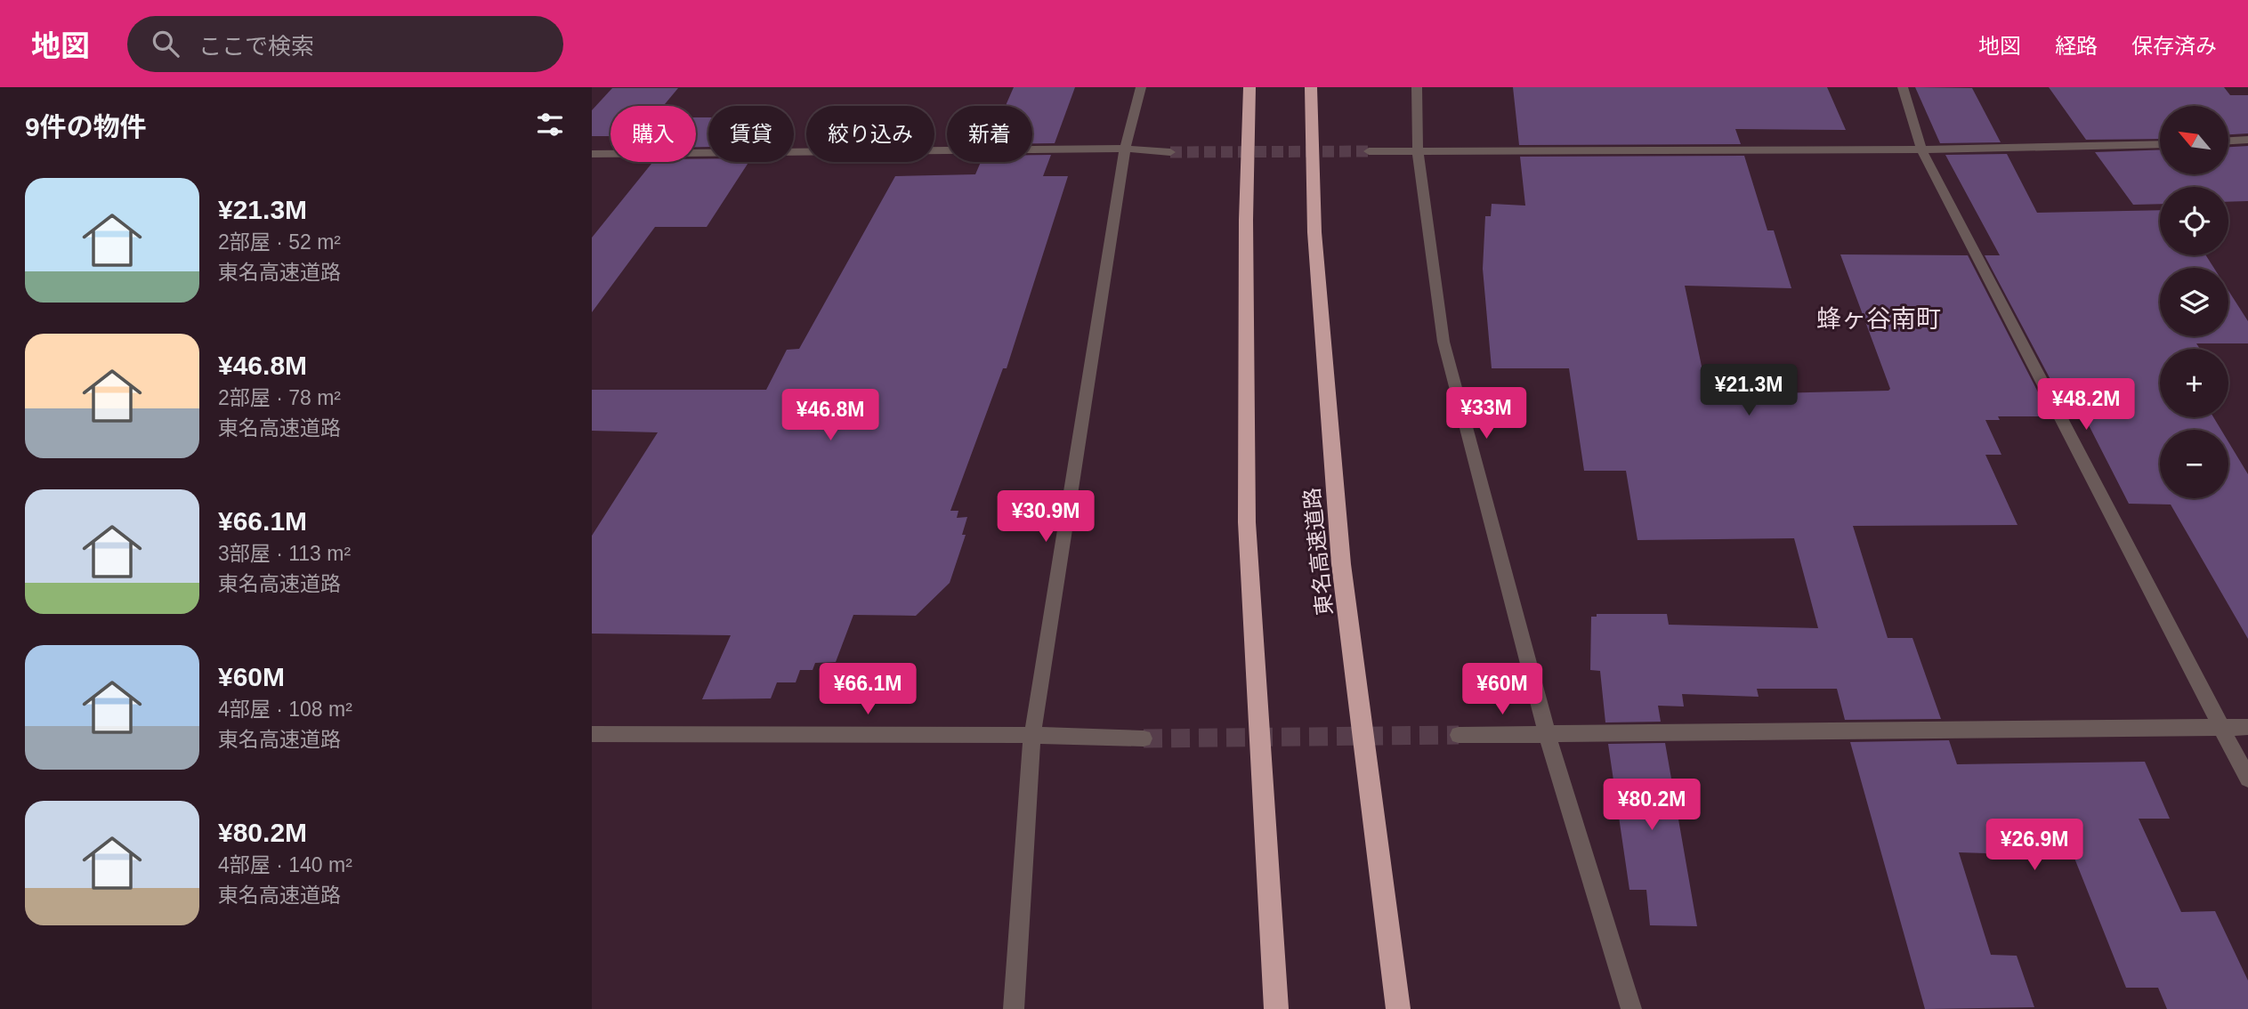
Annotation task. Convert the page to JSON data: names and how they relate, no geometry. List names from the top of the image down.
{
  "streets": {
    "highway": ["東名高速道路"]
  },
  "districts": ["蜂ヶ谷南町"],
  "north": "top left",
  "page": {
    "header": "地図",
    "search": "ここで検索",
    "nav": ["地図", "経路", "保存済み"],
    "heading": "9件の物件",
    "map_buttons": ["+", "−"],
    "chip": [
      "購入",
      "賃貸",
      "絞り込み",
      "新着"
    ],
    "list": [
      {
        "name": "¥21.3M",
        "note": "2部屋 · 52 m² · 東名高速道路"
      },
      {
        "name": "¥46.8M",
        "note": "2部屋 · 78 m² · 東名高速道路"
      },
      {
        "name": "¥66.1M",
        "note": "3部屋 · 113 m² · 東名高速道路"
      },
      {
        "name": "¥60M",
        "note": "4部屋 · 108 m² · 東名高速道路"
      },
      {
        "name": "¥80.2M",
        "note": "4部屋 · 140 m² · 東名高速道路"
      }
    ],
    "price": [
      "¥21.3M",
      "¥48.2M",
      "¥33M",
      "¥46.8M",
      "¥30.9M",
      "¥66.1M",
      "¥60M",
      "¥80.2M",
      "¥26.9M"
    ]
  }
}
